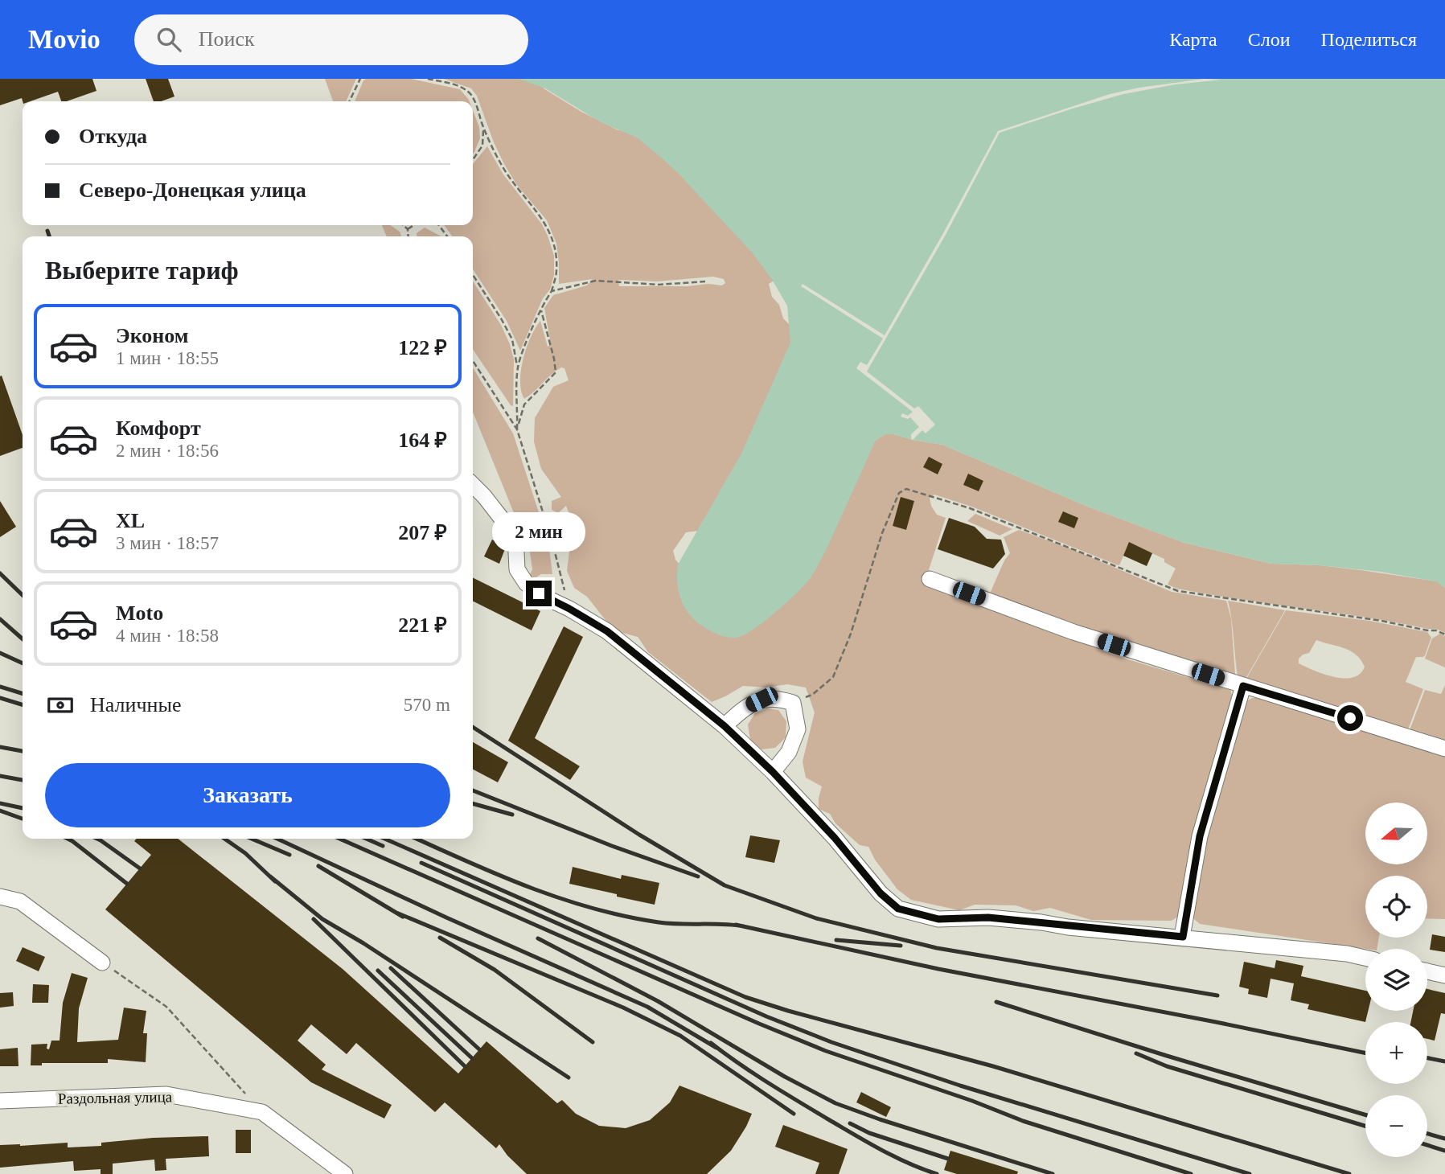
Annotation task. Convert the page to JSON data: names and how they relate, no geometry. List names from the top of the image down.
{
  "streets": {
    "street": ["Раздольная улица"]
  },
  "north": "left",
  "page": {
    "header": "Movio",
    "search": "Поиск",
    "nav": ["Карта", "Слои", "Поделиться"],
    "banner": ["Откуда", "Северо-Донецкая улица"],
    "heading": "Выберите тариф",
    "list": [
      {
        "name": "Эконом",
        "note": "1 мин · 18:55",
        "value": "122 ₽"
      },
      {
        "name": "Комфорт",
        "note": "2 мин · 18:56",
        "value": "164 ₽"
      },
      {
        "name": "XL",
        "note": "3 мин · 18:57",
        "value": "207 ₽"
      },
      {
        "name": "Moto",
        "note": "4 мин · 18:58",
        "value": "221 ₽"
      }
    ],
    "bubble": "2 мин",
    "pay": ["Наличные", "570 m"],
    "buttons": "Заказать",
    "map_buttons": ["+", "−"]
  }
}
